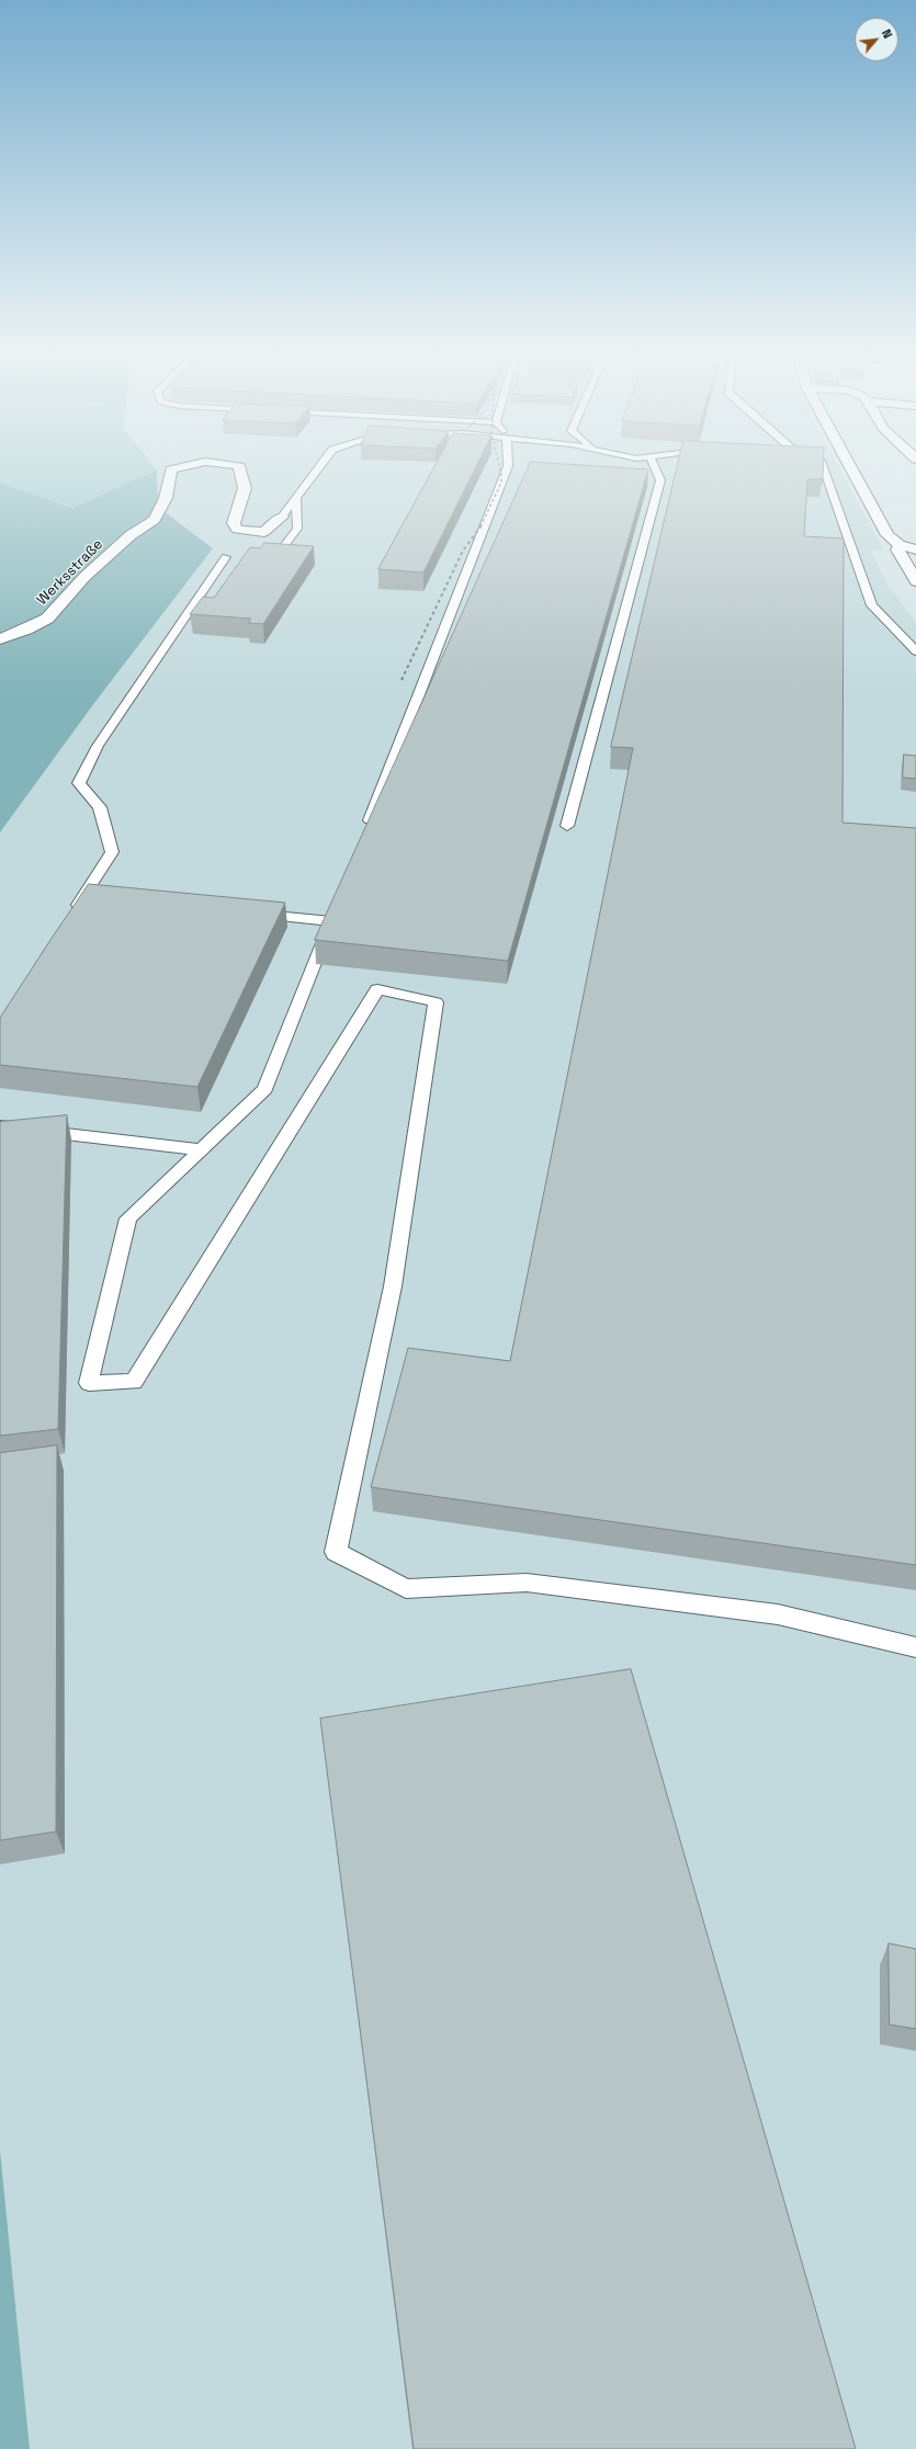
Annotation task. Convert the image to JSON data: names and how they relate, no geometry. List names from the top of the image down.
{
  "streets": {
    "street": ["Werksstraße"]
  },
  "north": "top right"
}
